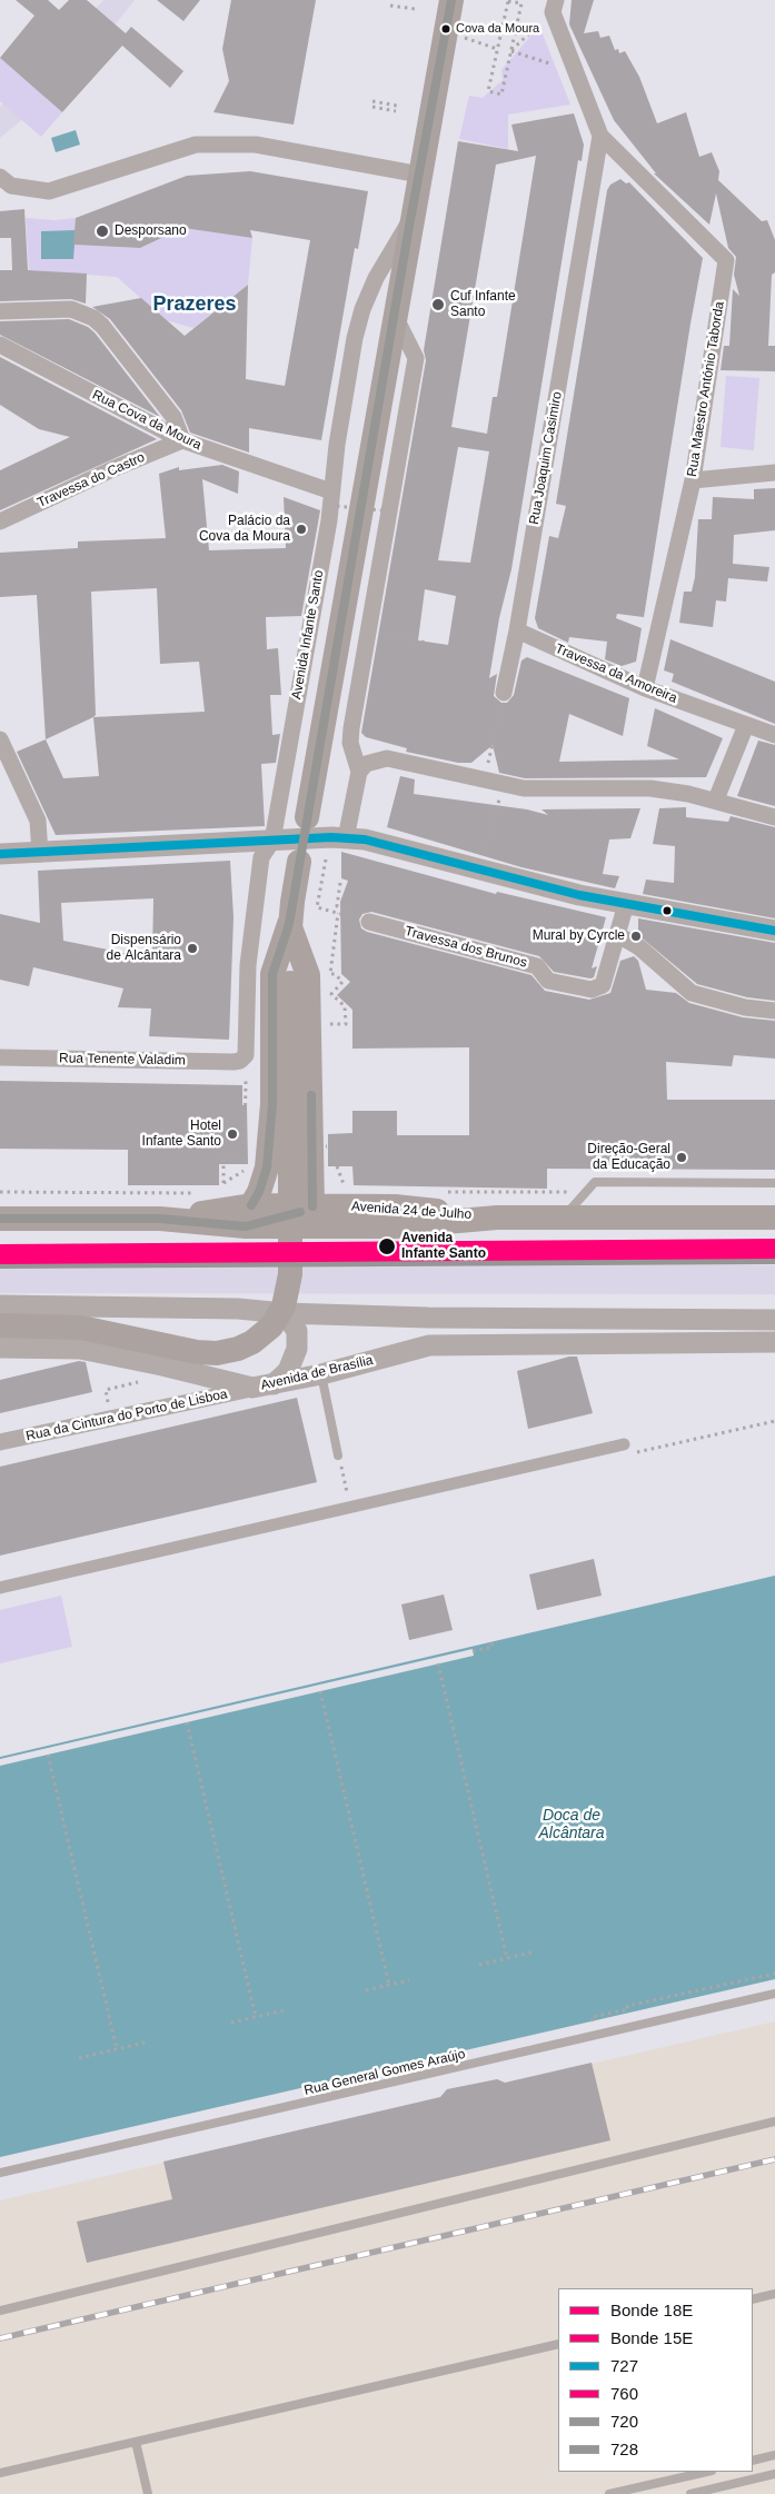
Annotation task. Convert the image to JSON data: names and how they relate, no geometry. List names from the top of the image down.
{
  "streets": {
    "main road": ["Avenida Infante Santo", "Avenida 24 de Julho"],
    "street": [
      "Rua Maestro António Taborda",
      "Rua Cova da Moura",
      "Rua Joaquim Casimiro",
      "Travessa do Castro",
      "Travessa da Amoreira",
      "Travessa dos Brunos",
      "Rua Tenente Valadim",
      "Avenida de Brasília",
      "Rua da Cintura do Porto de Lisboa"
    ],
    "lane": ["Rua General Gomes Araújo"]
  },
  "crossings": [
    ["Rua Maestro António Taborda", "Rua Joaquim Casimiro"],
    ["Rua Maestro António Taborda", "Travessa da Amoreira"],
    ["Rua Cova da Moura", "Travessa do Castro"],
    ["Rua Cova da Moura", "Avenida Infante Santo"],
    ["Rua Joaquim Casimiro", "Travessa da Amoreira"],
    ["Avenida Infante Santo", "Rua Tenente Valadim"],
    ["Avenida de Brasília", "Rua da Cintura do Porto de Lisboa"]
  ],
  "districts": ["Prazeres"],
  "water": ["Doca de Alcântara"],
  "places": [
    "Cova da Moura",
    "Desporsano",
    "Cuf Infante Santo",
    "Palácio da Cova da Moura",
    "Mural by Cyrcle",
    "Dispensário de Alcântara",
    "Hotel Infante Santo",
    "Direção-Geral da Educação",
    "Avenida Infante Santo"
  ],
  "lines": [
    "transit line 720",
    "transit line 727",
    "tram line 18E",
    "transit line 760",
    "tram line 15E",
    "transit line 728"
  ],
  "legend": [
    "Bonde 18E",
    "Bonde 15E",
    "727",
    "760",
    "720",
    "728"
  ]
}
